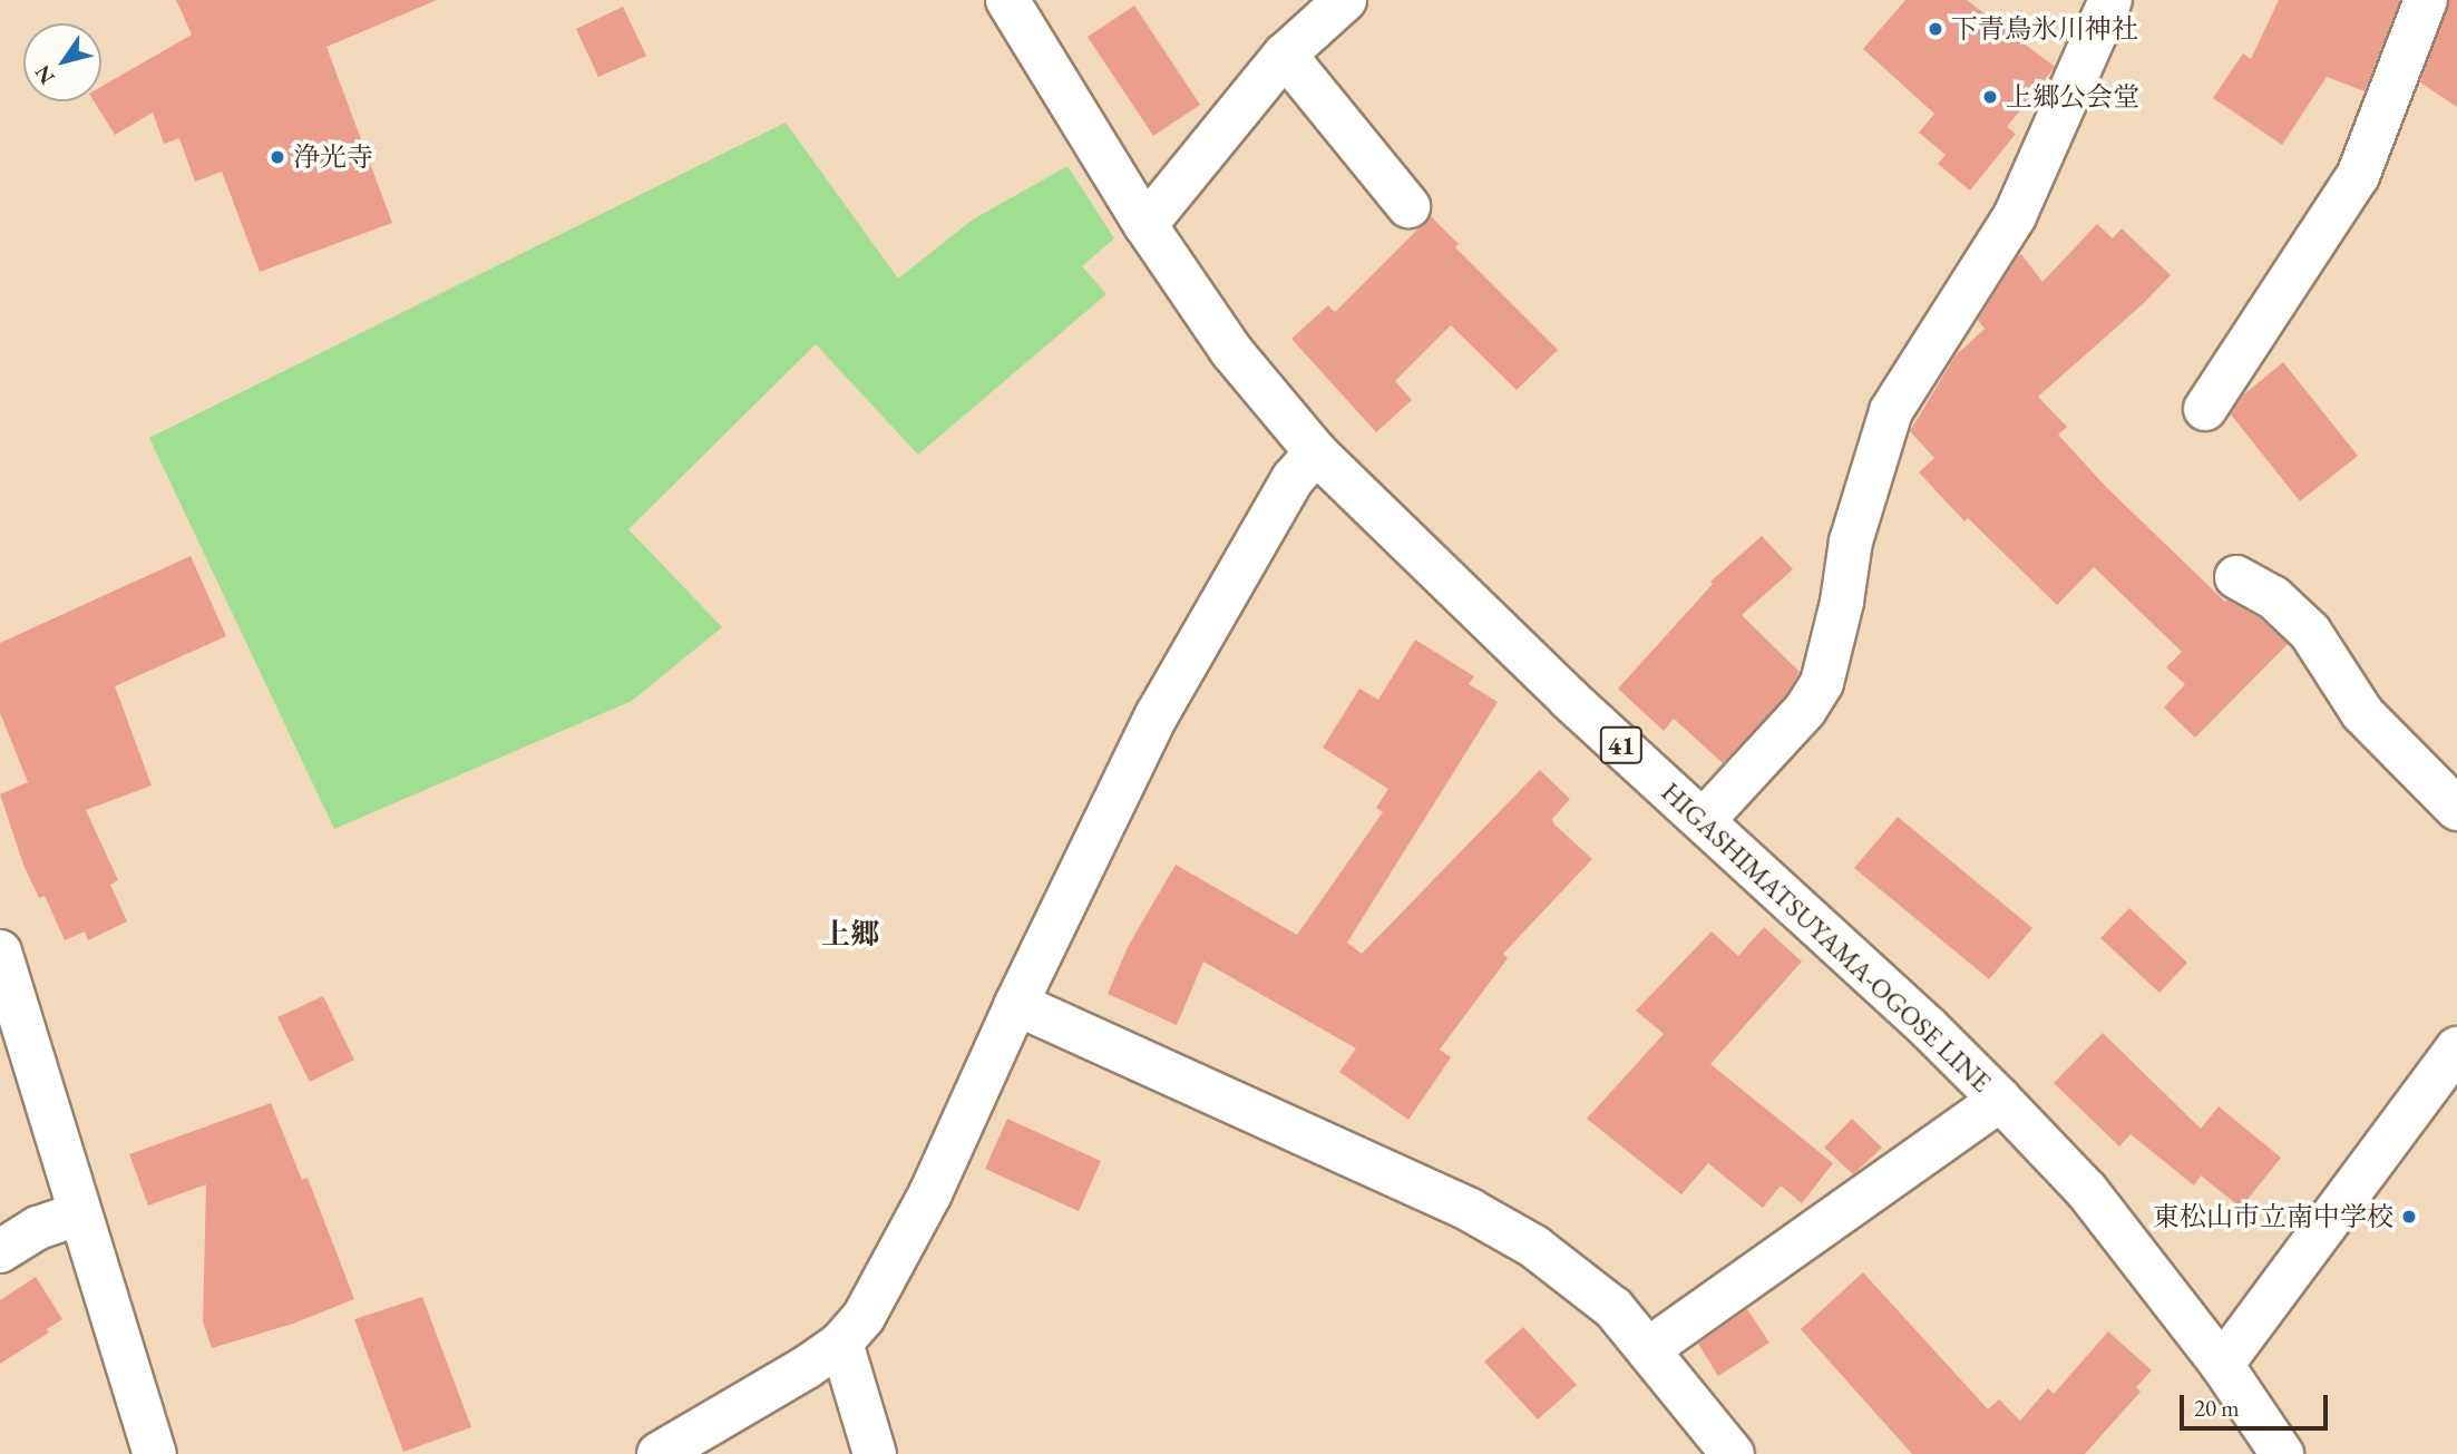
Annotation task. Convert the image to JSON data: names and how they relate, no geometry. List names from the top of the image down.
{
  "streets": {
    "street": ["41", "HIGASHIMATSUYAMA-OGOSE LINE"]
  },
  "districts": ["上郷"],
  "places": [
    "下青鳥氷川神社",
    "上郷公会堂",
    "浄光寺",
    "東松山市立南中学校"
  ],
  "scale_bar": "20 m",
  "north": "bottom left"
}
